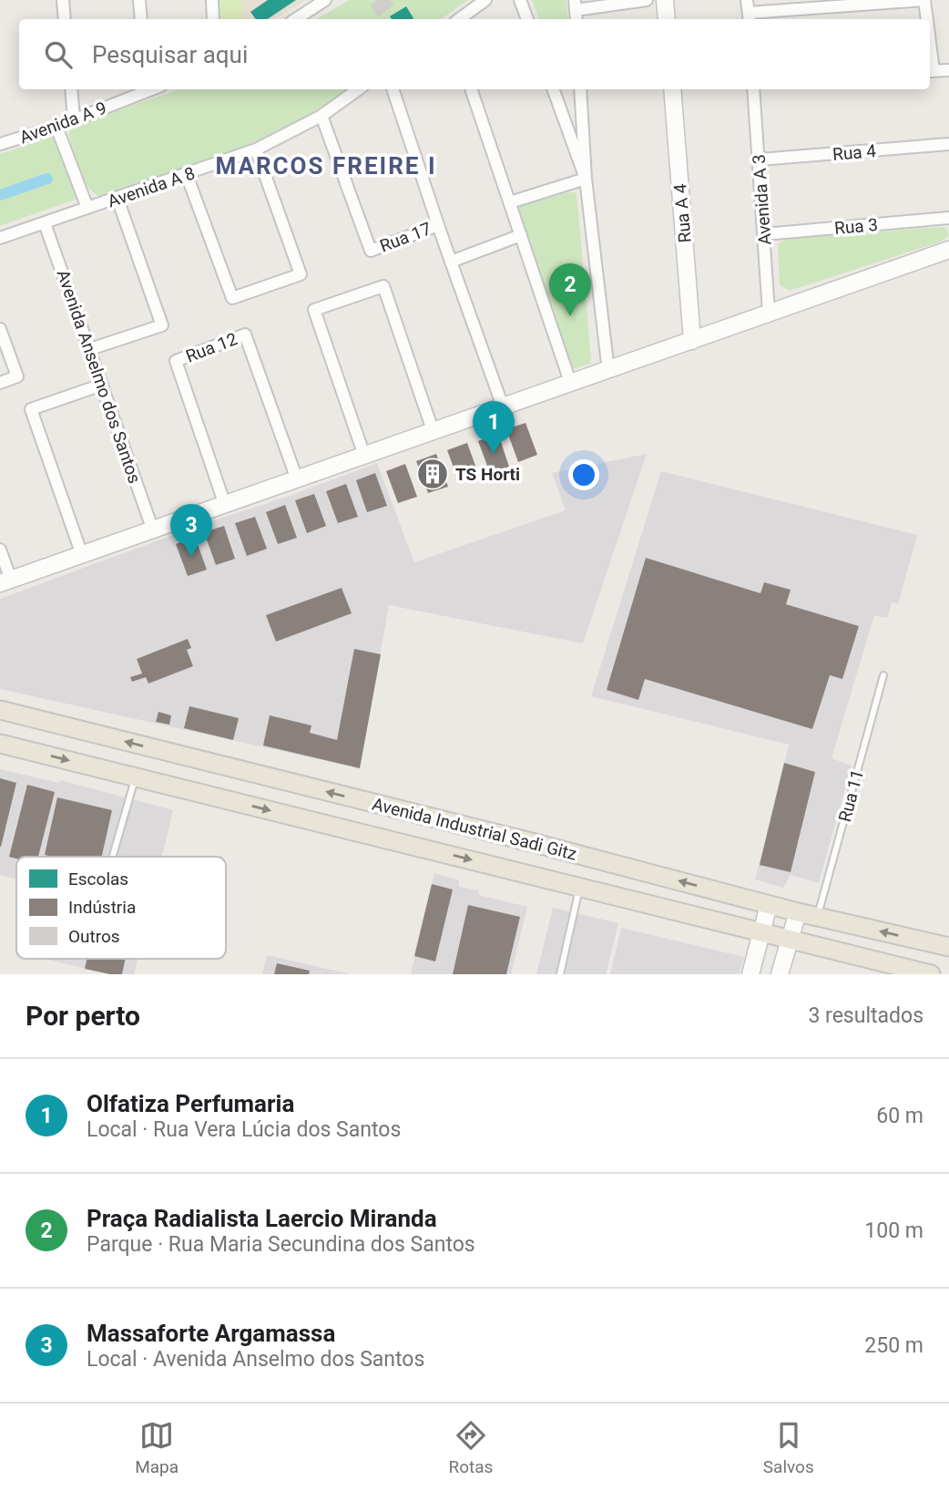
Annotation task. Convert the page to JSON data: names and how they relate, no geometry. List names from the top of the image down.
{
  "streets": {
    "main road": ["Avenida Industrial Sadi Gitz"],
    "street": [
      "Avenida A 9",
      "Rua 4",
      "Avenida A 8",
      "Avenida A 3",
      "Rua A 4",
      "Rua 3",
      "Rua 17",
      "Rua 12",
      "Avenida Anselmo dos Santos"
    ],
    "lane": ["Rua 11"]
  },
  "crossings": [
    ["Rua 4", "Avenida A 3"],
    ["Avenida A 8", "Rua 17"],
    ["Avenida A 8", "Avenida Anselmo dos Santos"],
    ["Avenida A 3", "Rua 3"],
    ["Rua 11", "Avenida Industrial Sadi Gitz"]
  ],
  "districts": ["MARCOS FREIRE I"],
  "places": {
    "building": ["TS Horti"]
  },
  "legend": ["Escolas", "Indústria", "Outros"],
  "page": {
    "search": "Pesquisar aqui",
    "pins": ["2", "1", "3"],
    "heading": ["Por perto", "3 resultados"],
    "list": [
      {
        "mark": "1",
        "name": "Olfatiza Perfumaria",
        "note": "Local · Rua Vera Lúcia dos Santos",
        "value": "60 m"
      },
      {
        "mark": "2",
        "name": "Praça Radialista Laercio Miranda",
        "note": "Parque · Rua Maria Secundina dos Santos",
        "value": "100 m"
      },
      {
        "mark": "3",
        "name": "Massaforte Argamassa",
        "note": "Local · Avenida Anselmo dos Santos",
        "value": "250 m"
      }
    ],
    "nav": ["Mapa", "Rotas", "Salvos"]
  }
}
